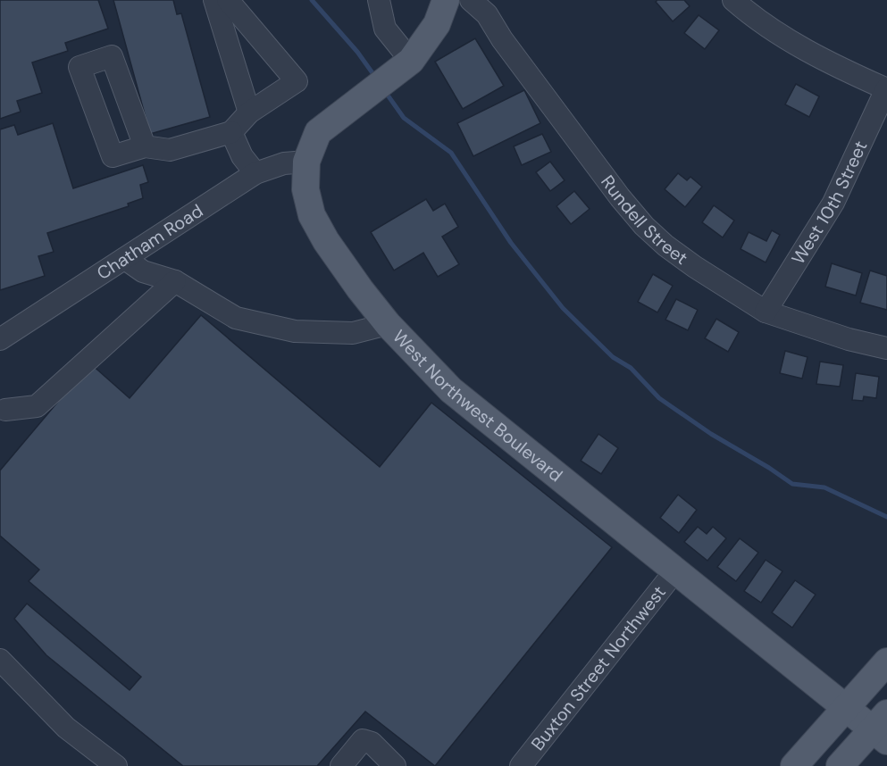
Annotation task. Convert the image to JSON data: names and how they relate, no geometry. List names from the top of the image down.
{
  "streets": {
    "main road": ["West Northwest Boulevard"],
    "street": [
      "West 10th Street",
      "Rundell Street",
      "Chatham Road",
      "Buxton Street Northwest"
    ]
  },
  "crossings": [
    ["West 10th Street", "Rundell Street"],
    ["Chatham Road", "West Northwest Boulevard"],
    ["West Northwest Boulevard", "Buxton Street Northwest"]
  ]
}
